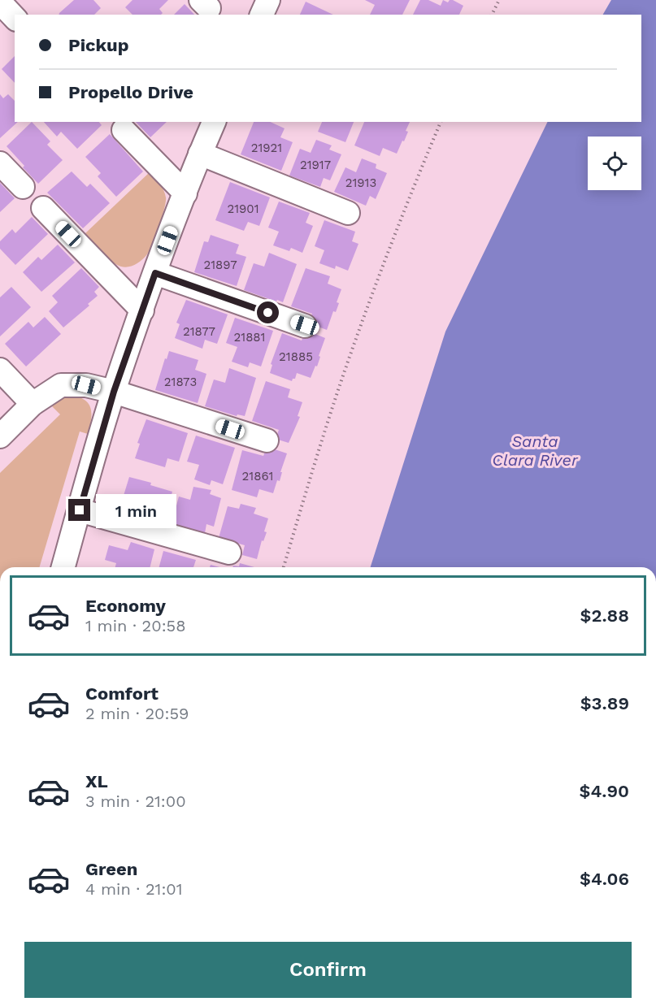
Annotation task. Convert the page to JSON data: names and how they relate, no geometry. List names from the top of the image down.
{
  "water": ["Santa Clara River"],
  "house_numbers": [
    "21921",
    "21917",
    "21913",
    "21901",
    "21897",
    "21877",
    "21881",
    "21885",
    "21873",
    "21861"
  ],
  "page": {
    "banner": ["Pickup", "Propello Drive"],
    "bubble": "1 min",
    "list": [
      {
        "name": "Economy",
        "note": "1 min · 20:58",
        "value": "$2.88"
      },
      {
        "name": "Comfort",
        "note": "2 min · 20:59",
        "value": "$3.89"
      },
      {
        "name": "XL",
        "note": "3 min · 21:00",
        "value": "$4.90"
      },
      {
        "name": "Green",
        "note": "4 min · 21:01",
        "value": "$4.06"
      }
    ],
    "buttons": "Confirm"
  }
}
